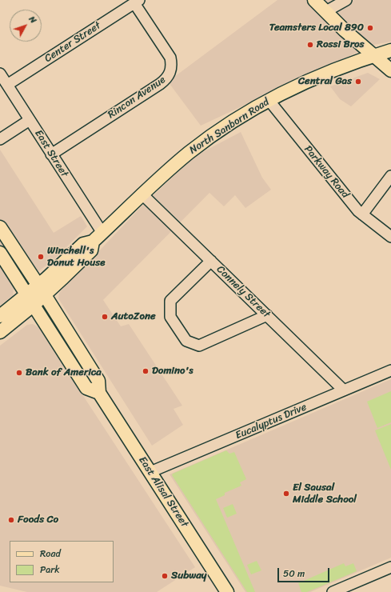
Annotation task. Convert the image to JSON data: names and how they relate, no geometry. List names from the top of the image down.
{
  "streets": {
    "main road": ["North Sanborn Road", "East Alisal Street"],
    "street": [
      "Center Street",
      "Rincon Avenue",
      "East Street",
      "Parkway Road",
      "Connely Street",
      "Eucalyptus Drive"
    ]
  },
  "crossings": [
    ["Center Street", "Rincon Avenue"],
    ["Center Street", "East Street"],
    ["Rincon Avenue", "East Street"],
    ["North Sanborn Road", "East Street"],
    ["North Sanborn Road", "Parkway Road"],
    ["North Sanborn Road", "Connely Street"],
    ["North Sanborn Road", "East Alisal Street"],
    ["Connely Street", "Eucalyptus Drive"],
    ["Eucalyptus Drive", "East Alisal Street"]
  ],
  "places": [
    "Teamsters Local 890",
    "Rossi Bros",
    "Central Gas",
    "Winchell's Donut House",
    "AutoZone",
    "Domino's",
    "Bank of America",
    "El Sausal Middle School",
    "Foods Co",
    "Subway"
  ],
  "legend": ["Road", "Park"],
  "scale_bar": "50 m",
  "north": "top right"
}
